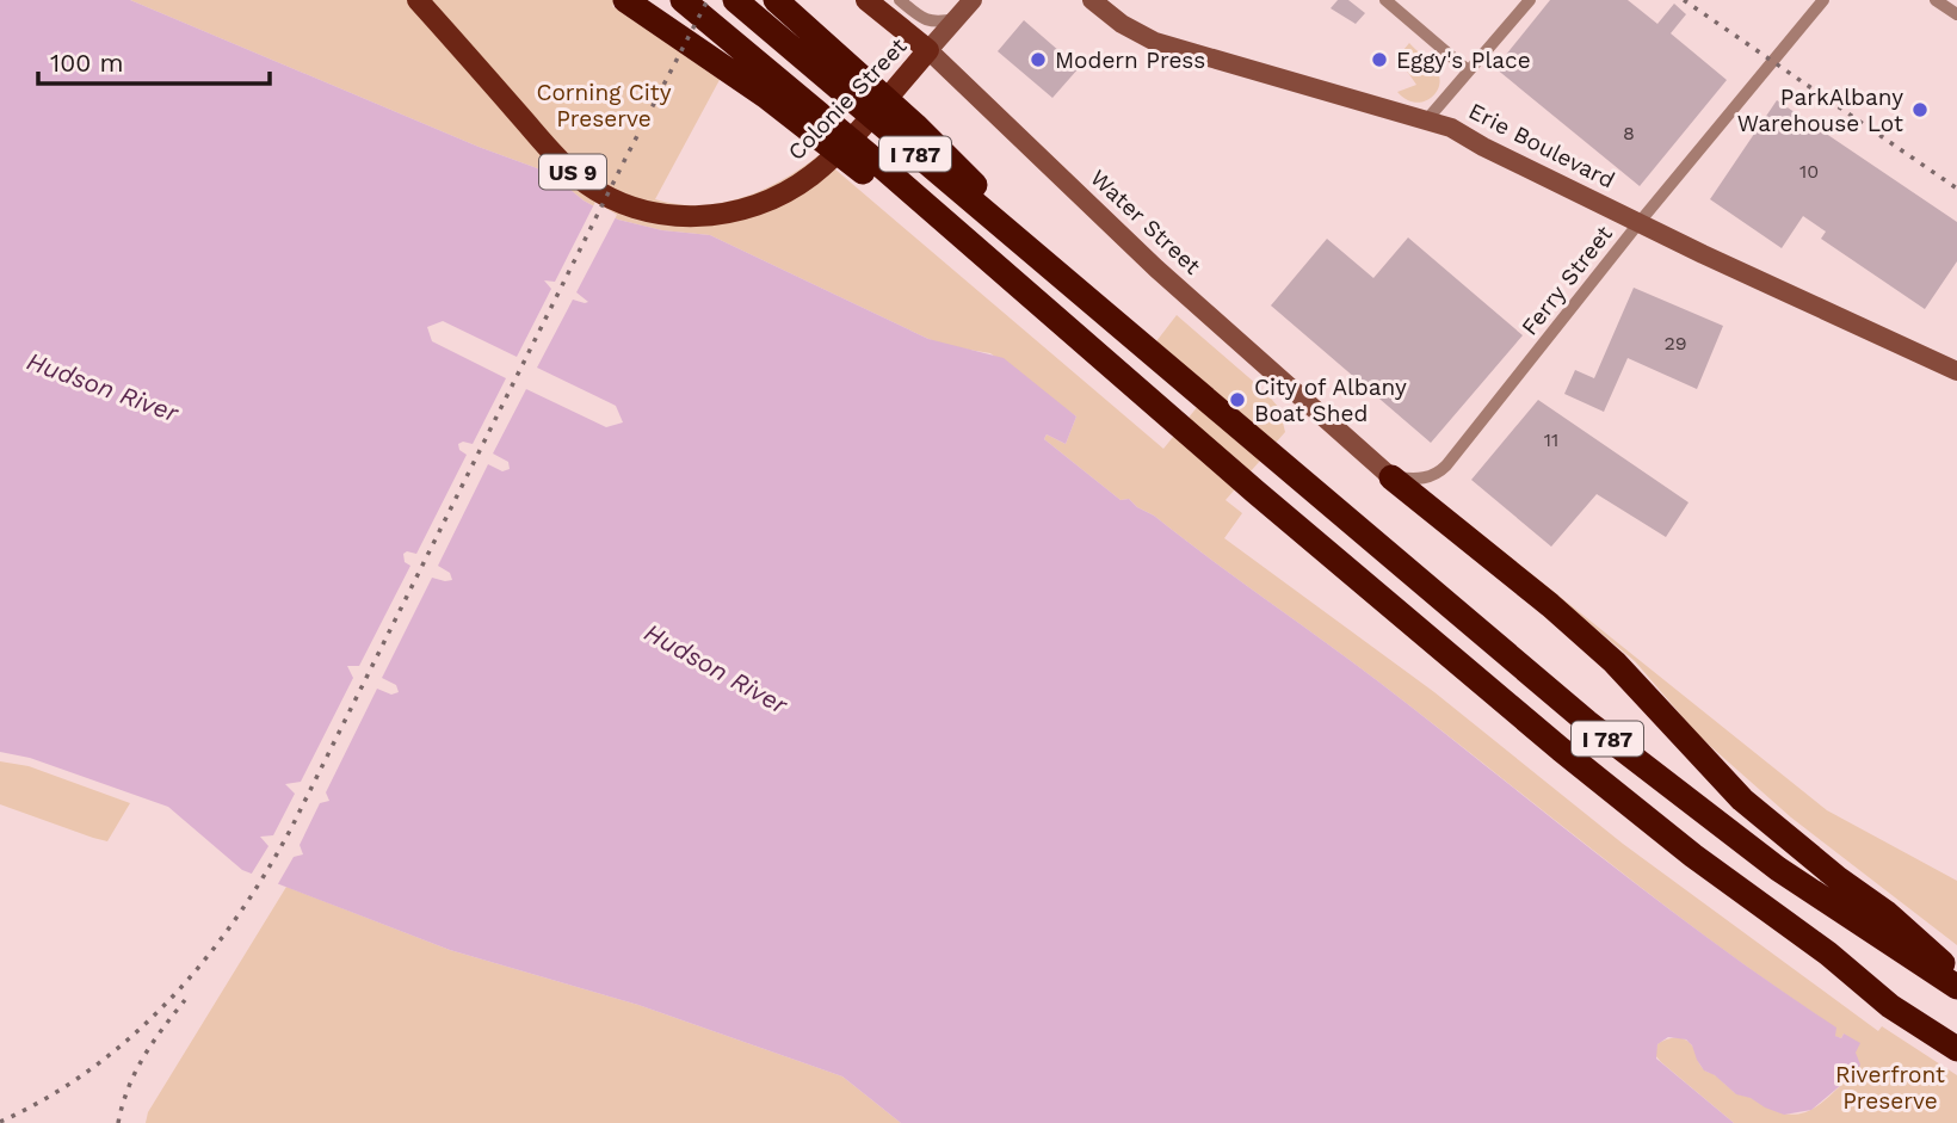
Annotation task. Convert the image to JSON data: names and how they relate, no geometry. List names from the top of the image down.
{
  "streets": {
    "highway": ["I 787"],
    "main road": ["Colonie Street", "US 9", "Water Street"],
    "street": ["Erie Boulevard", "Ferry Street"]
  },
  "crossings": [
    ["Colonie Street", "Water Street"],
    ["Erie Boulevard", "Ferry Street"],
    ["Water Street", "Ferry Street"]
  ],
  "water": ["Hudson River"],
  "parks": ["Corning City Preserve", "Riverfront Preserve"],
  "places": [
    "Modern Press",
    "Eggy's Place",
    "ParkAlbany Warehouse Lot",
    "City of Albany Boat Shed"
  ],
  "house_numbers": [
    "8",
    "10",
    "29",
    "11"
  ],
  "scale_bar": "100 m"
}
